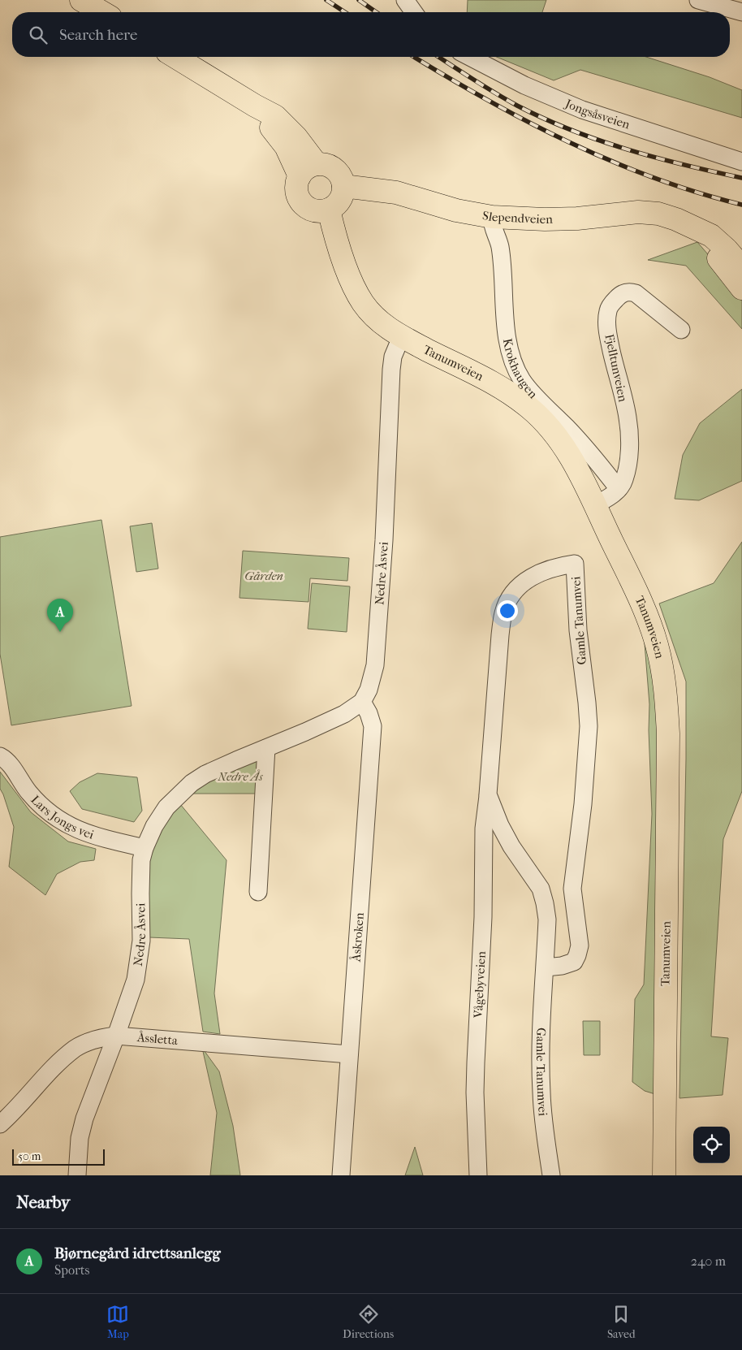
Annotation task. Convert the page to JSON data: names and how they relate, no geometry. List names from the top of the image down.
{
  "streets": {
    "main road": ["Slependveien", "Tanumveien"],
    "street": [
      "Jongsåsveien",
      "Krokhaugen",
      "Fjelltunveien",
      "Nedre Åsvei",
      "Gamle Tanumvei",
      "Lars Jongs vei",
      "Åskroken",
      "Vågebyveien",
      "Åssletta"
    ]
  },
  "crossings": [
    ["Slependveien", "Tanumveien"],
    ["Slependveien", "Krokhaugen"],
    ["Tanumveien", "Fjelltunveien"],
    ["Tanumveien", "Nedre Åsvei"],
    ["Krokhaugen", "Fjelltunveien"],
    ["Nedre Åsvei", "Lars Jongs vei"],
    ["Nedre Åsvei", "Åskroken"],
    ["Nedre Åsvei", "Åssletta"],
    ["Gamle Tanumvei", "Vågebyveien"],
    ["Åskroken", "Åssletta"]
  ],
  "parks": ["Gården", "Nedre Ås"],
  "scale_bar": "50 m",
  "page": {
    "search": "Search here",
    "pins": "A",
    "scale": "50 m",
    "heading": "Nearby",
    "list": [
      {
        "mark": "A",
        "name": "Bjørnegård idrettsanlegg",
        "note": "Sports",
        "value": "240 m"
      }
    ],
    "nav": ["Map", "Directions", "Saved"]
  }
}
